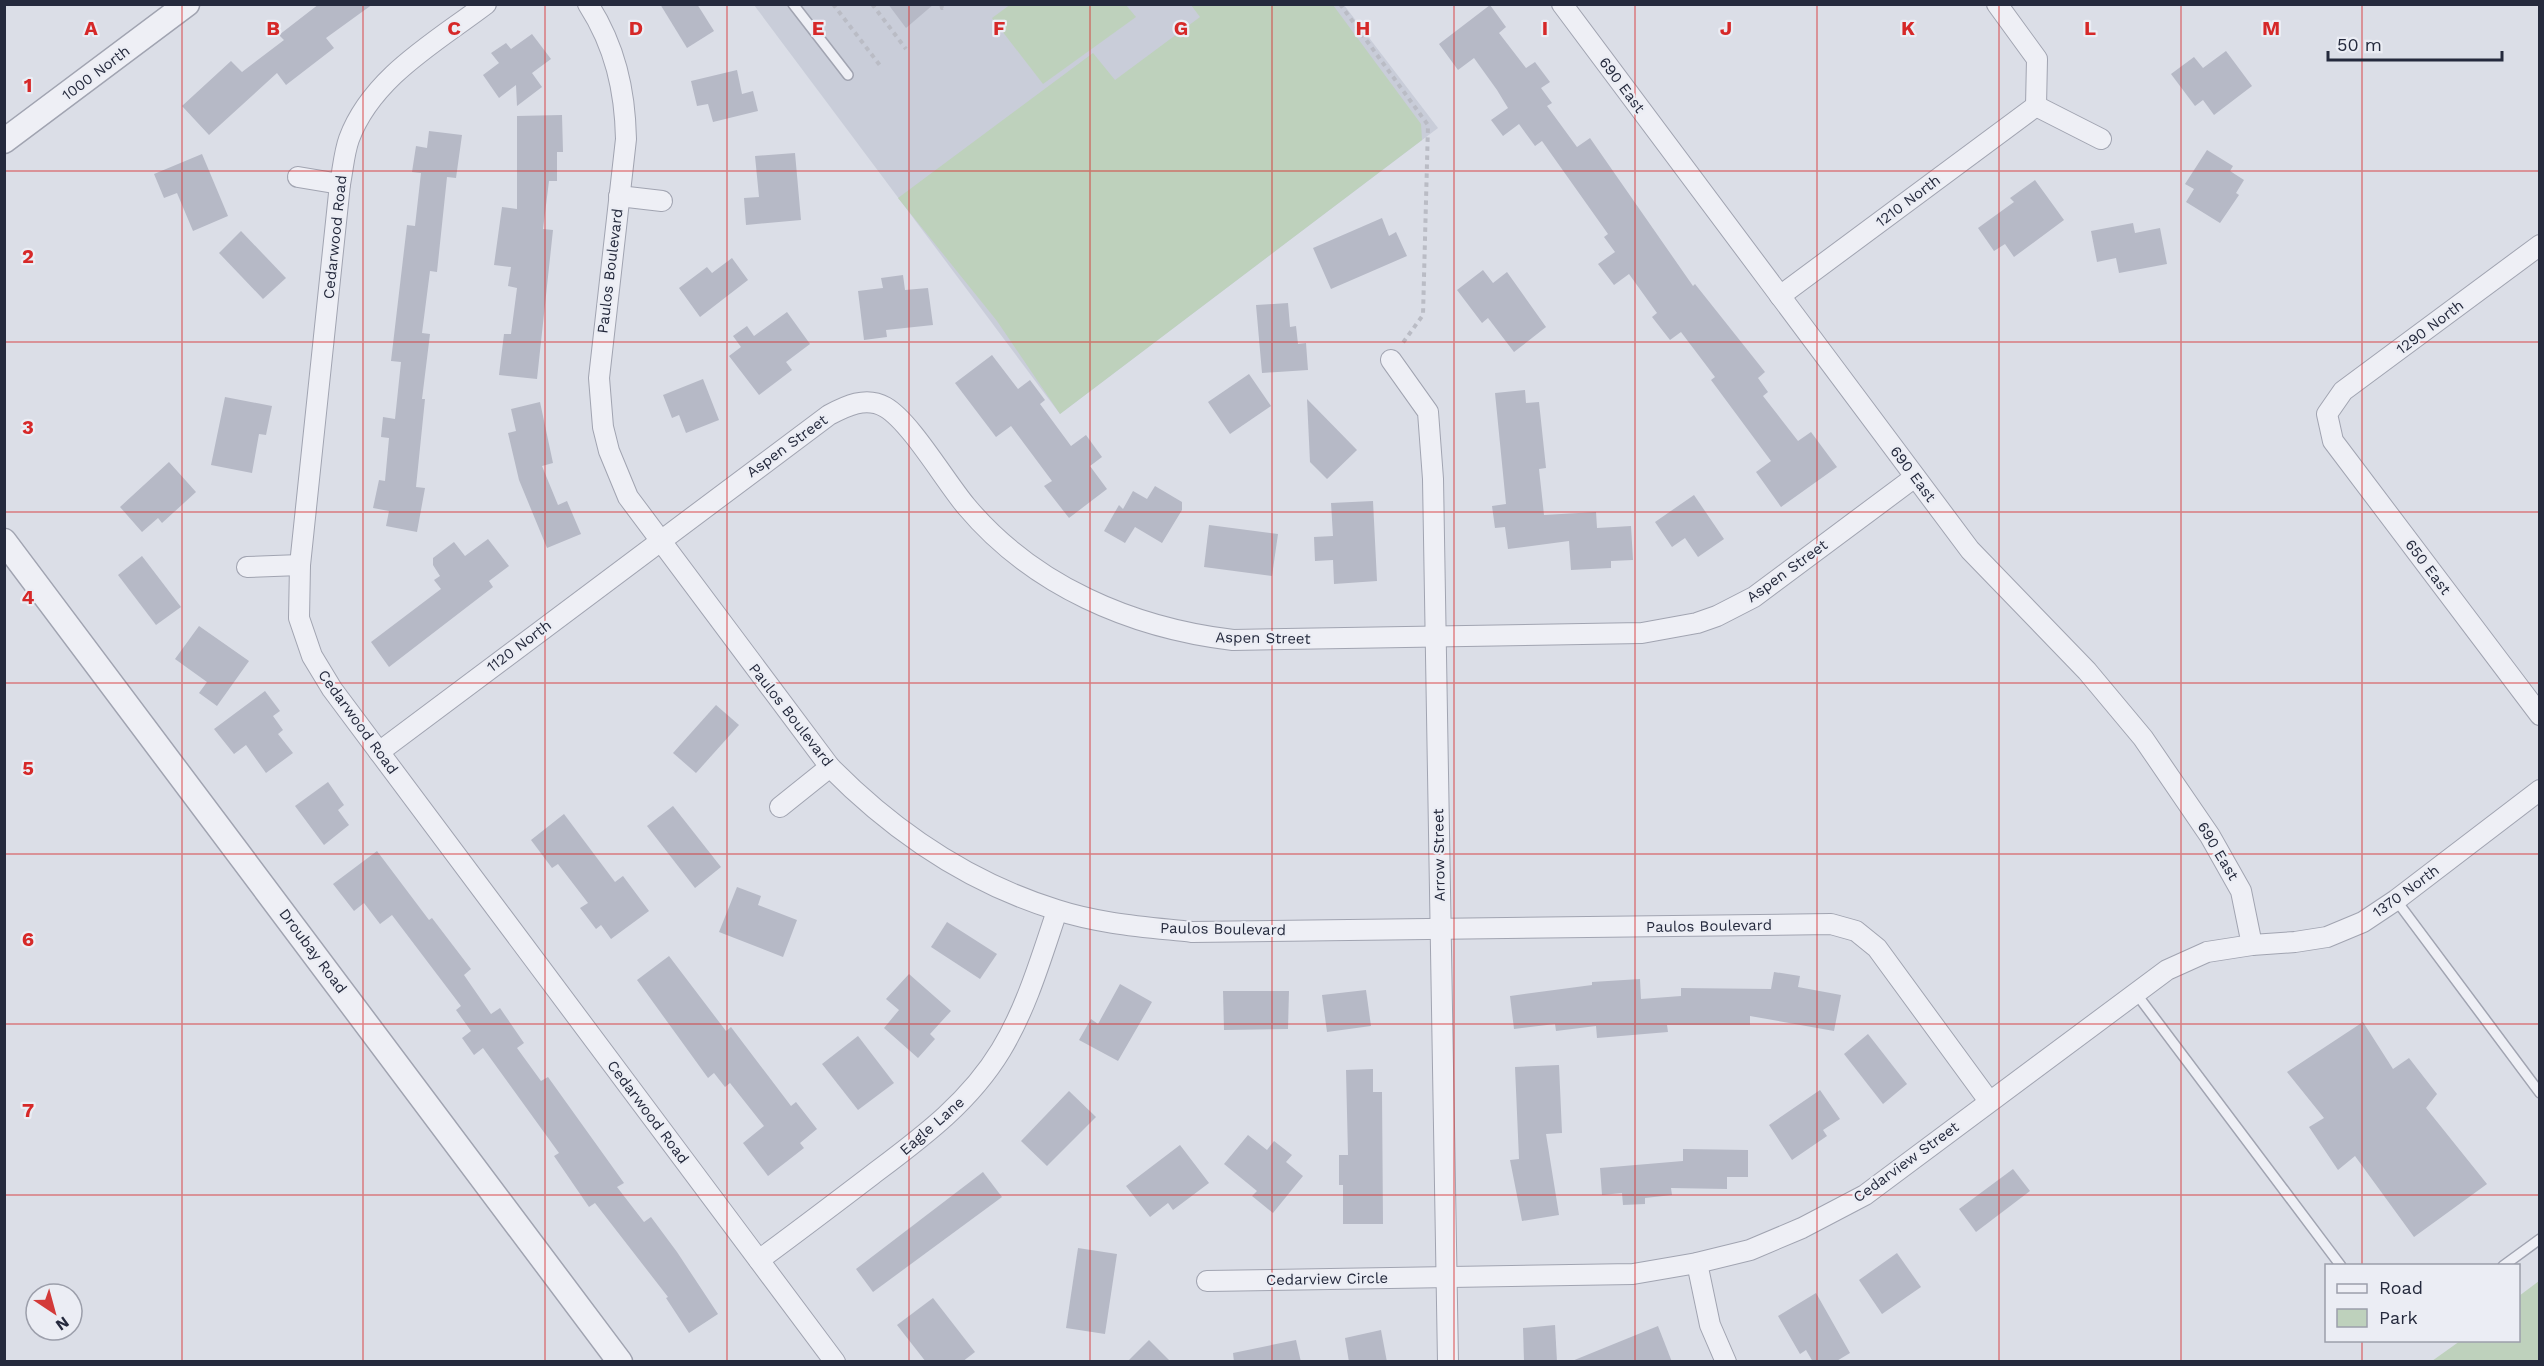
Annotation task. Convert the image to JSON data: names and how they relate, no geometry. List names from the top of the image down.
{
  "streets": {
    "street": [
      "1000 North",
      "690 East",
      "1210 North",
      "Cedarwood Road",
      "Paulos Boulevard",
      "1290 North",
      "Aspen Street",
      "650 East",
      "1120 North",
      "Arrow Street",
      "1370 North",
      "Droubay Road",
      "Eagle Lane",
      "Cedarview Street",
      "Cedarview Circle"
    ]
  },
  "crossings": [
    ["690 East", "1210 North"],
    ["690 East", "Aspen Street"],
    ["690 East", "1370 North"],
    ["690 East", "Cedarview Street"],
    ["Cedarwood Road", "1120 North"],
    ["Cedarwood Road", "Eagle Lane"],
    ["Paulos Boulevard", "Aspen Street"],
    ["Paulos Boulevard", "1120 North"],
    ["Paulos Boulevard", "Arrow Street"],
    ["Paulos Boulevard", "Eagle Lane"],
    ["Paulos Boulevard", "Cedarview Street"],
    ["1290 North", "650 East"],
    ["Aspen Street", "1120 North"],
    ["Aspen Street", "Arrow Street"],
    ["Arrow Street", "Cedarview Street"],
    ["Arrow Street", "Cedarview Circle"],
    ["1370 North", "Cedarview Street"],
    ["Cedarview Street", "Cedarview Circle"]
  ],
  "legend": ["Road", "Park"],
  "scale_bar": "50 m",
  "north": "bottom right",
  "grid": {
    "columns": [
      "A",
      "B",
      "C",
      "D",
      "E",
      "F",
      "G",
      "H",
      "I",
      "J",
      "K",
      "L",
      "M"
    ],
    "rows": [
      "1",
      "2",
      "3",
      "4",
      "5",
      "6",
      "7"
    ]
  }
}
